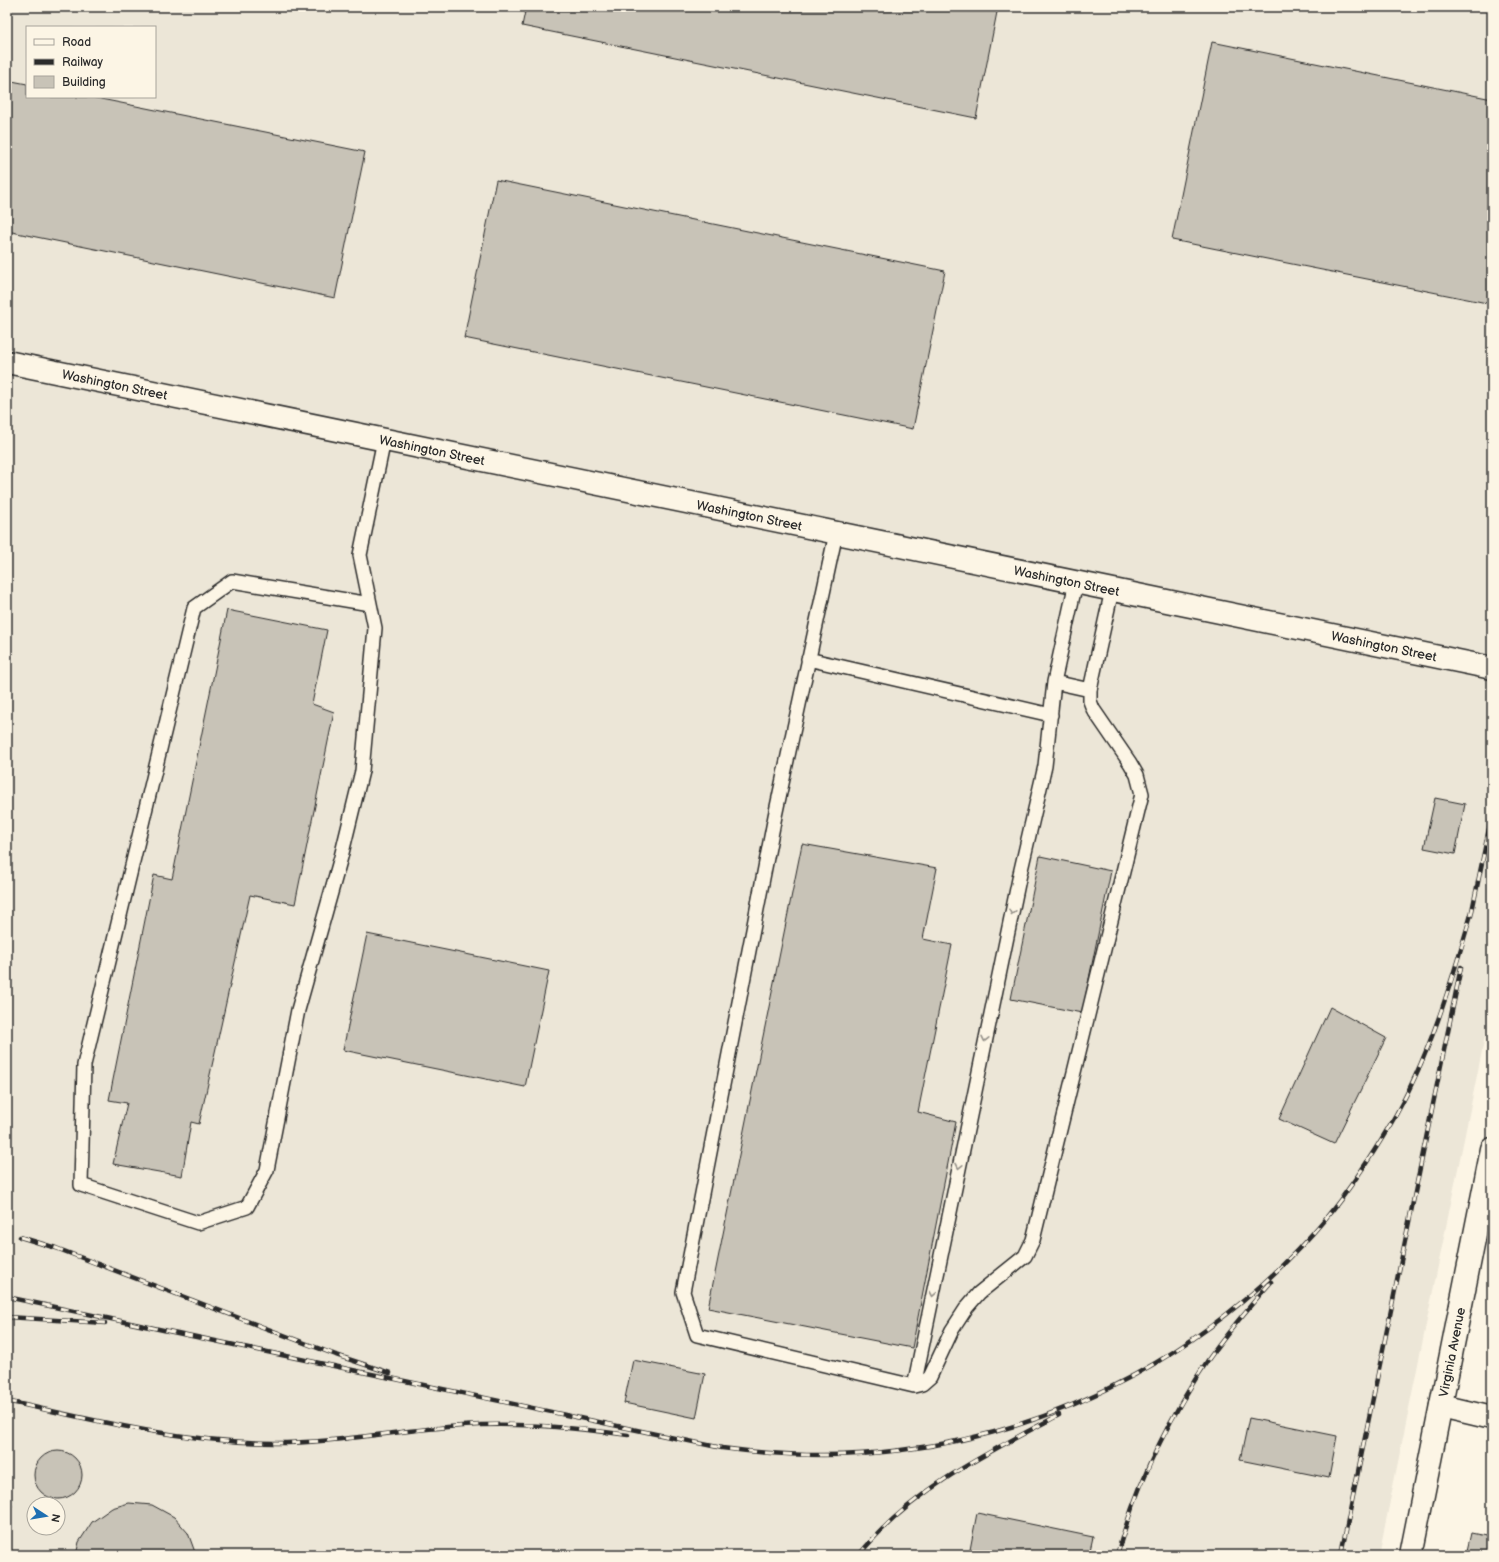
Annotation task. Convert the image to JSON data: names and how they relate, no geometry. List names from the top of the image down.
{
  "streets": {
    "street": ["Washington Street", "Virginia Avenue"]
  },
  "legend": ["Road", "Railway", "Building"],
  "north": "right"
}
